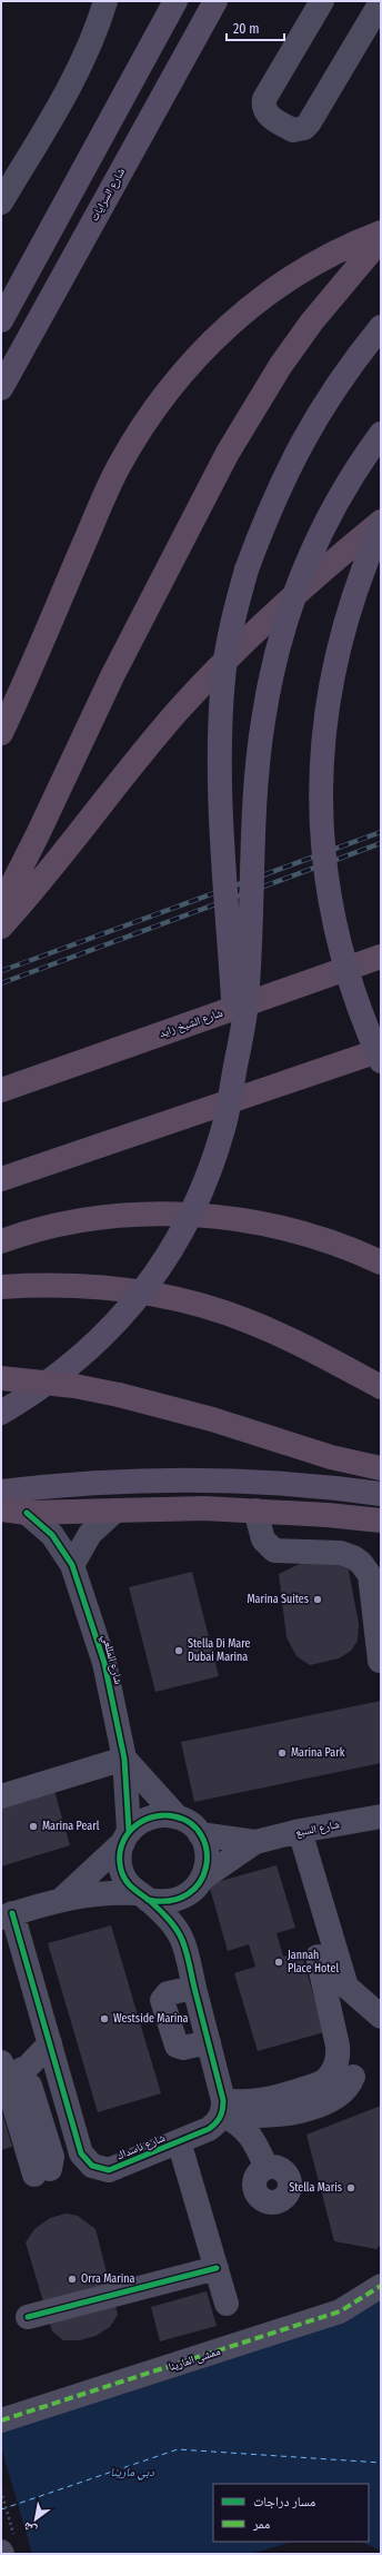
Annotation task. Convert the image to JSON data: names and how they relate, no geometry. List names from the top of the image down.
{
  "streets": {
    "highway": ["شارع الشيخ زايد"],
    "main road": ["شارع السرايات"],
    "street": [
      "شارع المللعي",
      "شارع السبع",
      "شارع ناسداك",
      "ممشى المارينا"
    ]
  },
  "crossings": [
    ["شارع المللعي", "شارع السبع"]
  ],
  "water": ["دبي مارينا"],
  "places": [
    "Marina Suites",
    "Stella Di Mare Dubai Marina",
    "Marina Park",
    "Marina Pearl",
    "Jannah Place Hotel",
    "Westside Marina",
    "Stella Maris",
    "Orra Marina"
  ],
  "legend": ["مسار دراجات", "ممر"],
  "scale_bar": "20 m",
  "north": "bottom left"
}
